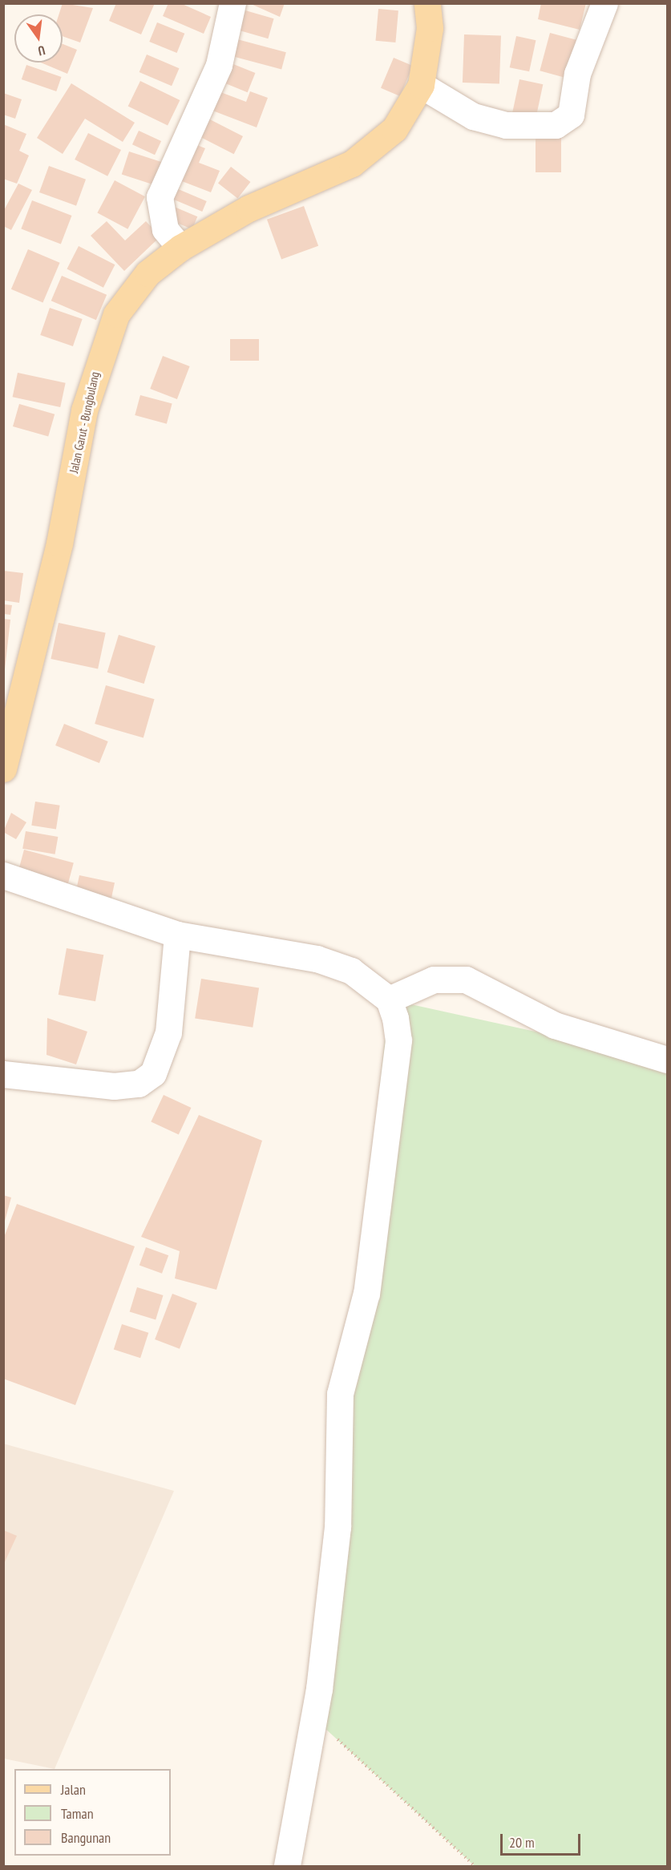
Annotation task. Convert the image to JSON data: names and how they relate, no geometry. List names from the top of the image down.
{
  "streets": {
    "main road": ["Jalan Garut - Bungbulang"]
  },
  "legend": ["Jalan", "Taman", "Bangunan"],
  "scale_bar": "20 m",
  "north": "bottom"
}
